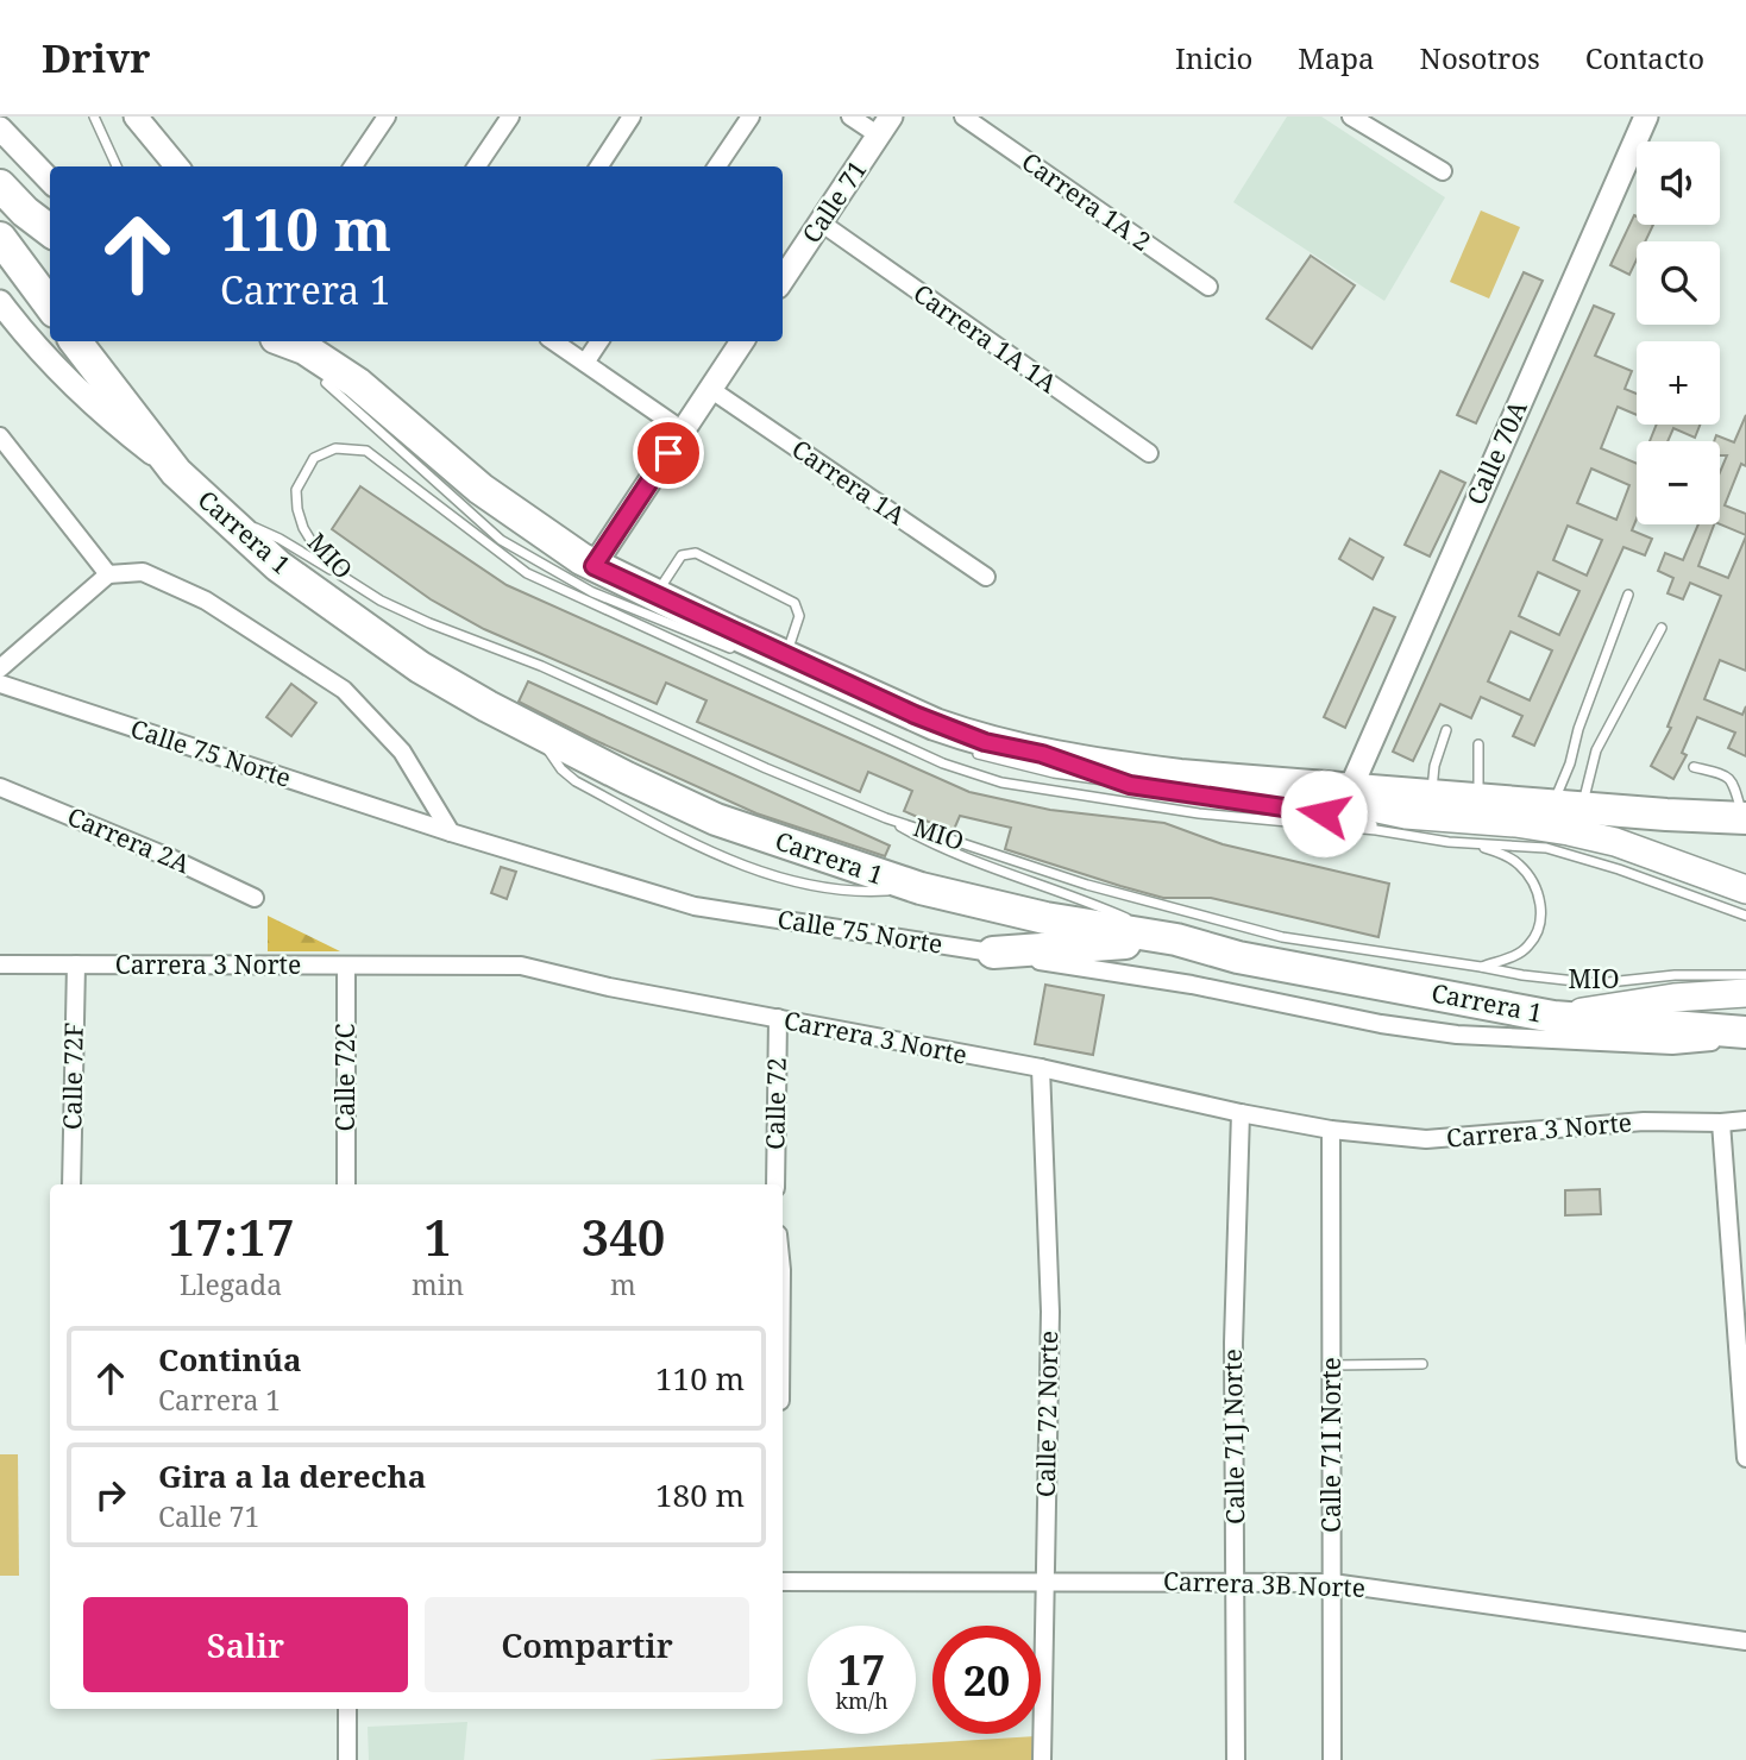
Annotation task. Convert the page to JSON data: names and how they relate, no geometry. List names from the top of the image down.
{
  "streets": {
    "highway": ["Carrera 1"],
    "street": [
      "Calle 71",
      "Carrera 1A 2",
      "Carrera 1A 1A",
      "Calle 70A",
      "Carrera 1A",
      "Calle 75 Norte",
      "Carrera 2A",
      "Carrera 3 Norte",
      "Calle 72F",
      "Calle 72C",
      "Calle 72",
      "Calle 72 Norte",
      "Calle 71J Norte",
      "Calle 71I Norte",
      "Carrera 3B Norte"
    ],
    "lane": ["MIO"]
  },
  "crossings": [
    ["Calle 71", "Carrera 1A 1A"],
    ["Carrera 3 Norte", "Calle 72F"],
    ["Carrera 3 Norte", "Calle 72C"],
    ["Carrera 3 Norte", "Calle 72"],
    ["Carrera 3 Norte", "Calle 72 Norte"],
    ["Carrera 3 Norte", "Calle 71J Norte"],
    ["Carrera 3 Norte", "Calle 71I Norte"],
    ["Calle 72 Norte", "Carrera 3B Norte"],
    ["Calle 71J Norte", "Carrera 3B Norte"],
    ["Calle 71I Norte", "Carrera 3B Norte"]
  ],
  "page": {
    "header": "Drivr",
    "nav": [
      "Inicio",
      "Mapa",
      "Nosotros",
      "Contacto"
    ],
    "map_buttons": ["+", "−"],
    "turn": ["110 m", "Carrera 1"],
    "eta": [
      "17:17",
      "Llegada",
      "1",
      "min",
      "340",
      "m"
    ],
    "list": [
      {
        "name": "Continúa",
        "note": "Carrera 1",
        "value": "110 m"
      },
      {
        "name": "Gira a la derecha",
        "note": "Calle 71",
        "value": "180 m"
      }
    ],
    "buttons": ["Salir", "Compartir"],
    "speed": "17 km/h",
    "limit": "20"
  }
}
